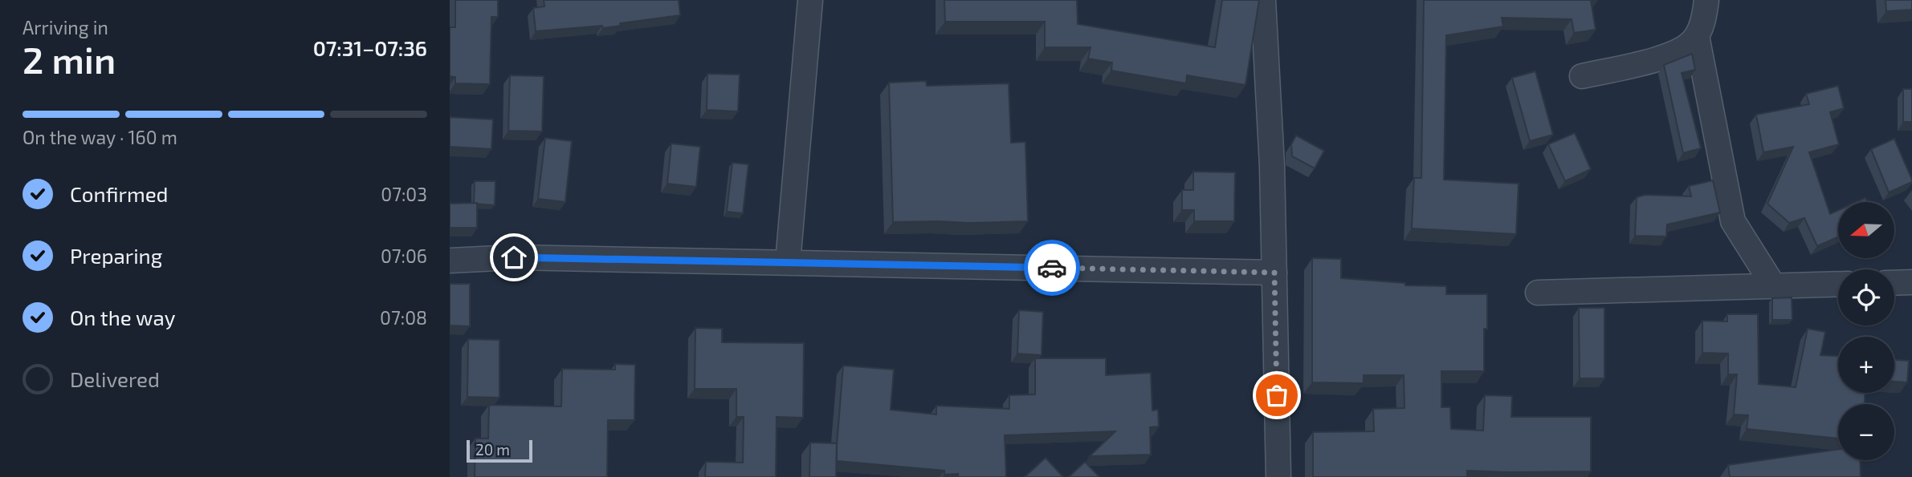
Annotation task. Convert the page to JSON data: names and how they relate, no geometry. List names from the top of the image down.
{
  "scale_bar": "20 m",
  "north": "left",
  "page": {
    "heading": ["2 min", "Arriving in", "07:31–07:36"],
    "bar": "On the way · 160 m",
    "list": [
      ["Confirmed", "07:03"],
      ["Preparing", "07:06"],
      ["On the way", "07:08"],
      "Delivered"
    ],
    "map_buttons": ["+", "−"],
    "scale": "20 m"
  }
}
